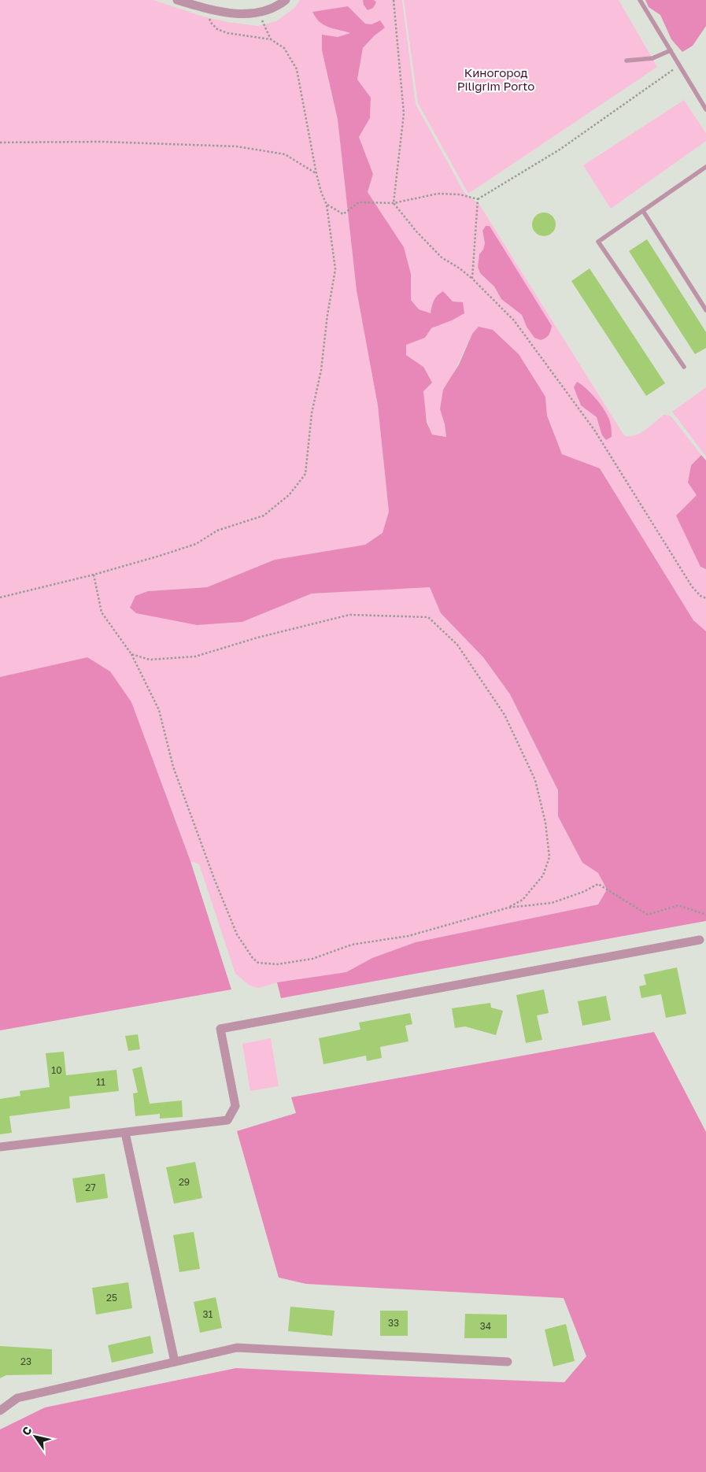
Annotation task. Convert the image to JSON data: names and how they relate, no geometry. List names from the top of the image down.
{
  "parks": ["Киногород Piligrim Porto"],
  "house_numbers": [
    "10",
    "11",
    "29",
    "27",
    "25",
    "31",
    "33",
    "34",
    "23"
  ],
  "north": "top left"
}
